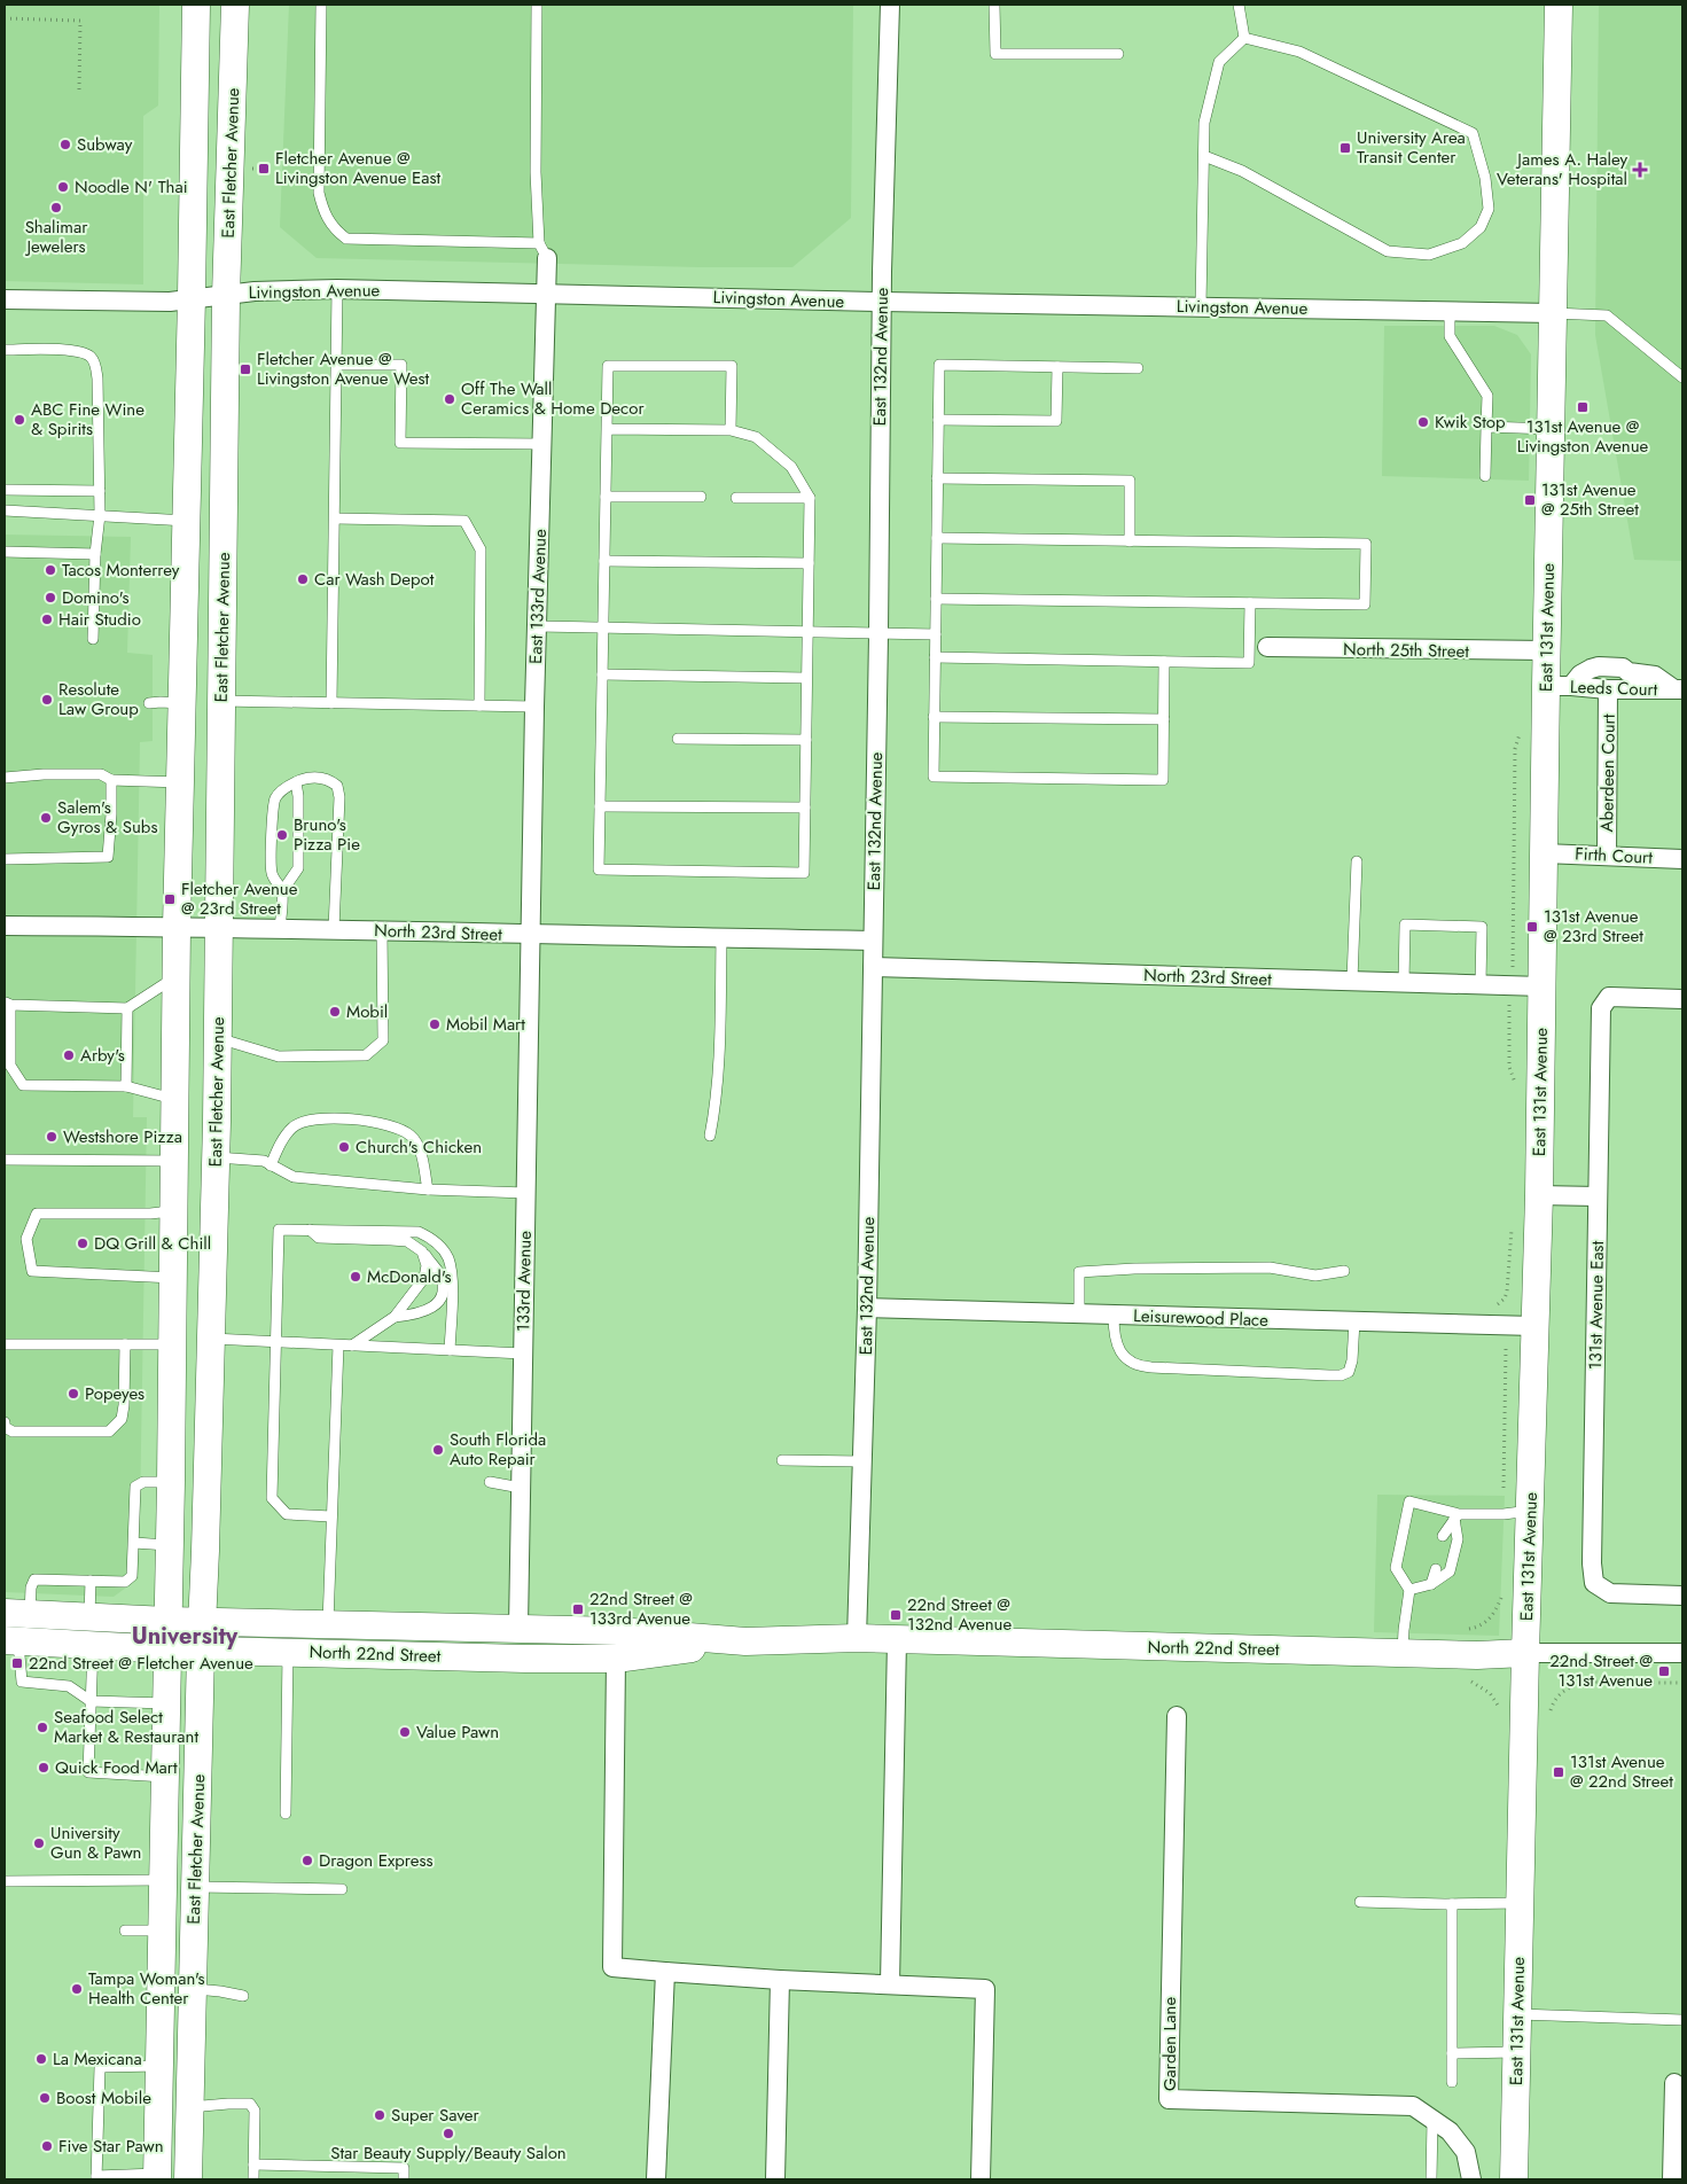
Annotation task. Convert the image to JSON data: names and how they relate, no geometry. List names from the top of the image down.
{
  "streets": {
    "street": [
      "East Fletcher Avenue",
      "Livingston Avenue",
      "East 132nd Avenue",
      "East 133rd Avenue",
      "East 131st Avenue",
      "North 25th Street",
      "Leeds Court",
      "Aberdeen Court",
      "Firth Court",
      "North 23rd Street",
      "133rd Avenue",
      "131st Avenue East",
      "Leisurewood Place",
      "North 22nd Street",
      "Garden Lane"
    ]
  },
  "crossings": [
    ["East Fletcher Avenue", "Livingston Avenue"],
    ["East Fletcher Avenue", "North 23rd Street"],
    ["East Fletcher Avenue", "North 22nd Street"],
    ["Livingston Avenue", "East 132nd Avenue"],
    ["Livingston Avenue", "East 133rd Avenue"],
    ["Livingston Avenue", "East 131st Avenue"],
    ["East 132nd Avenue", "North 23rd Street"],
    ["East 132nd Avenue", "Leisurewood Place"],
    ["East 132nd Avenue", "North 22nd Street"],
    ["East 133rd Avenue", "North 23rd Street"],
    ["East 133rd Avenue", "133rd Avenue"],
    ["East 131st Avenue", "North 25th Street"],
    ["East 131st Avenue", "Leeds Court"],
    ["East 131st Avenue", "Firth Court"],
    ["East 131st Avenue", "North 23rd Street"],
    ["East 131st Avenue", "Leisurewood Place"],
    ["East 131st Avenue", "North 22nd Street"],
    ["Leeds Court", "Aberdeen Court"],
    ["Aberdeen Court", "Firth Court"],
    ["North 23rd Street", "133rd Avenue"],
    ["133rd Avenue", "North 22nd Street"]
  ],
  "districts": ["University"],
  "places": {
    "other": [
      "Subway",
      "Noodle N' Thai",
      "Shalimar Jewelers",
      "Off The Wall Ceramics & Home Decor",
      "ABC Fine Wine & Spirits",
      "Kwik Stop",
      "Tacos Monterrey",
      "Car Wash Depot",
      "Domino's",
      "Hair Studio",
      "Resolute Law Group",
      "Salem's Gyros & Subs",
      "Bruno's Pizza Pie",
      "Mobil",
      "Mobil Mart",
      "Arby's",
      "Westshore Pizza",
      "Church's Chicken",
      "DQ Grill & Chill",
      "McDonald's",
      "Popeyes",
      "South Florida Auto Repair",
      "Seafood Select Market & Restaurant",
      "Value Pawn",
      "Quick Food Mart",
      "University Gun & Pawn",
      "Dragon Express",
      "Tampa Woman's Health Center",
      "La Mexicana",
      "Boost Mobile",
      "Super Saver",
      "Star Beauty Supply/Beauty Salon",
      "Five Star Pawn"
    ],
    "transit": [
      "University Area Transit Center",
      "Fletcher Avenue @ Livingston Avenue East",
      "Fletcher Avenue @ Livingston Avenue West",
      "131st Avenue @ Livingston Avenue",
      "131st Avenue @ 25th Street",
      "Fletcher Avenue @ 23rd Street",
      "131st Avenue @ 23rd Street",
      "22nd Street @ 133rd Avenue",
      "22nd Street @ 132nd Avenue",
      "22nd Street @ Fletcher Avenue",
      "22nd Street @ 131st Avenue",
      "131st Avenue @ 22nd Street"
    ],
    "health": ["James A. Haley Veterans' Hospital"]
  }
}
